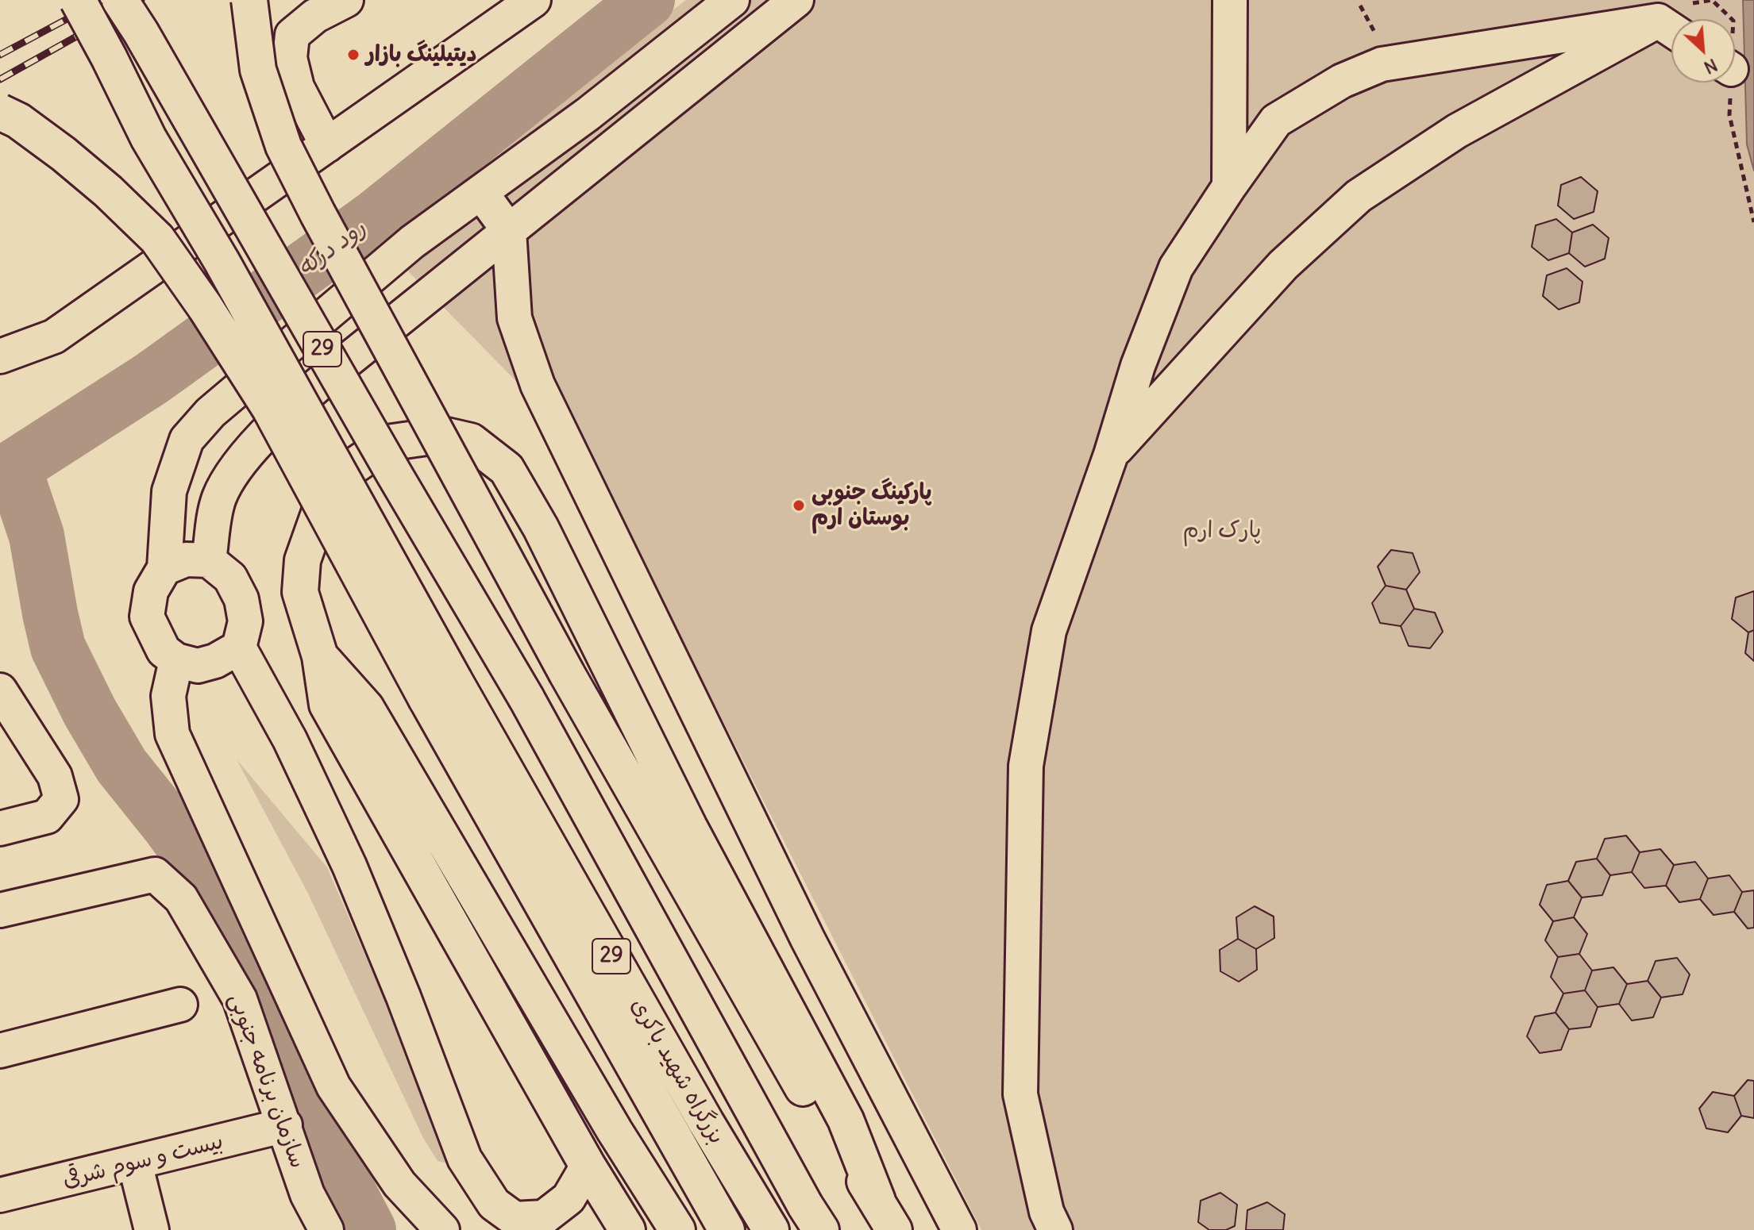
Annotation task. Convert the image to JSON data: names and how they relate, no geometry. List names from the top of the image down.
{
  "streets": {
    "highway": ["29", "بزرگراه شهید باکری"],
    "street": ["سازمان برنامه جنوبی", "بیست و سوم شرقی"]
  },
  "crossings": [
    ["سازمان برنامه جنوبی", "بیست و سوم شرقی"]
  ],
  "water": ["رود درکه"],
  "parks": ["پارک ارم"],
  "places": ["دیتیلینگ بازار", "پارکینگ جنوبی بوستان ارم"],
  "north": "bottom right"
}
